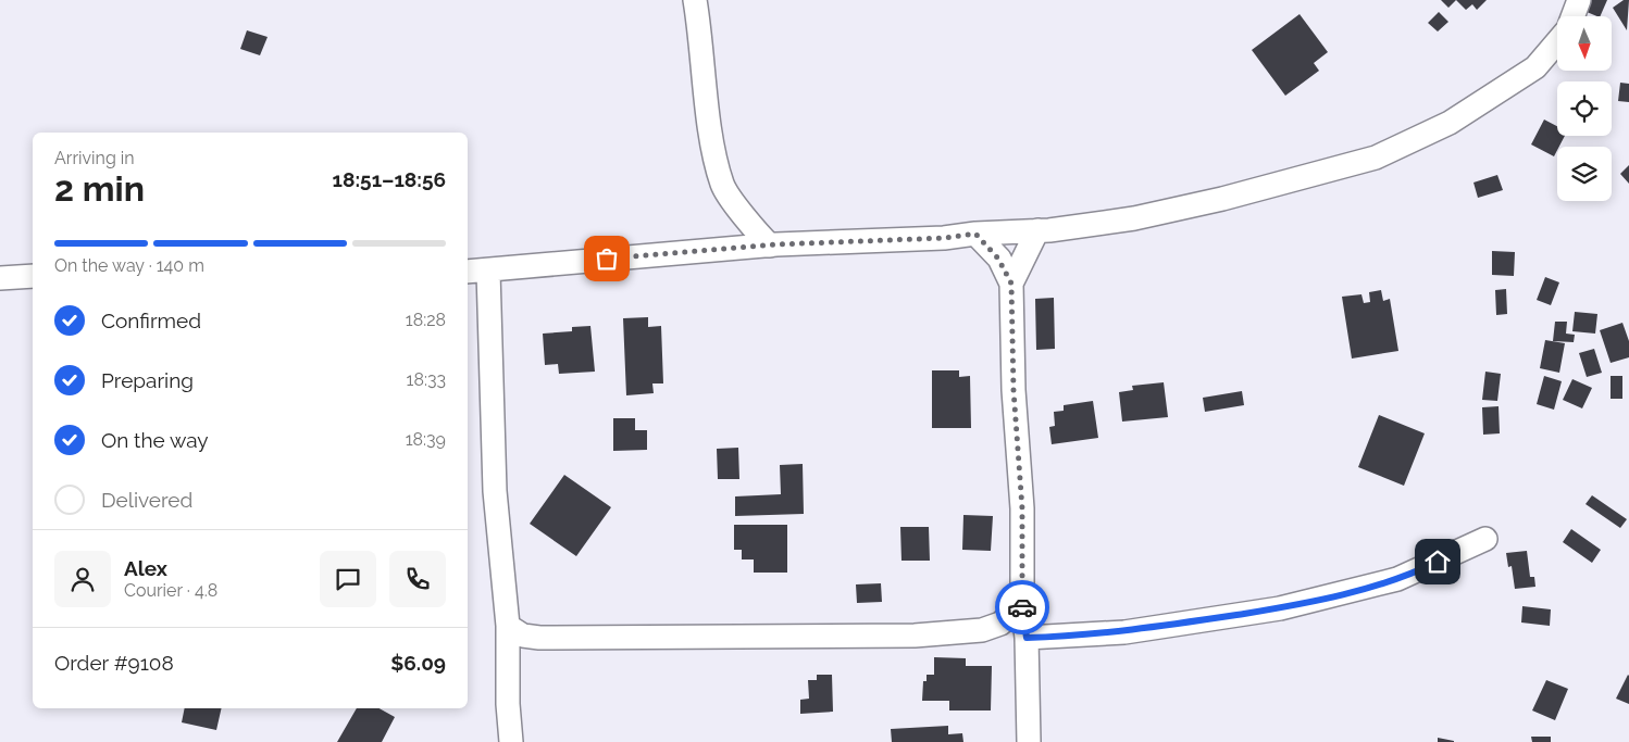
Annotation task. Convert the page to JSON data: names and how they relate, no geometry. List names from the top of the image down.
{
  "north": "bottom",
  "page": {
    "heading": ["2 min", "Arriving in", "18:51–18:56"],
    "panel": [
      "Alex",
      "Courier · 4.8",
      "Order #9108",
      "$6.09"
    ],
    "bar": "On the way · 140 m",
    "list": [
      ["Confirmed", "18:28"],
      ["Preparing", "18:33"],
      ["On the way", "18:39"],
      "Delivered"
    ]
  }
}
